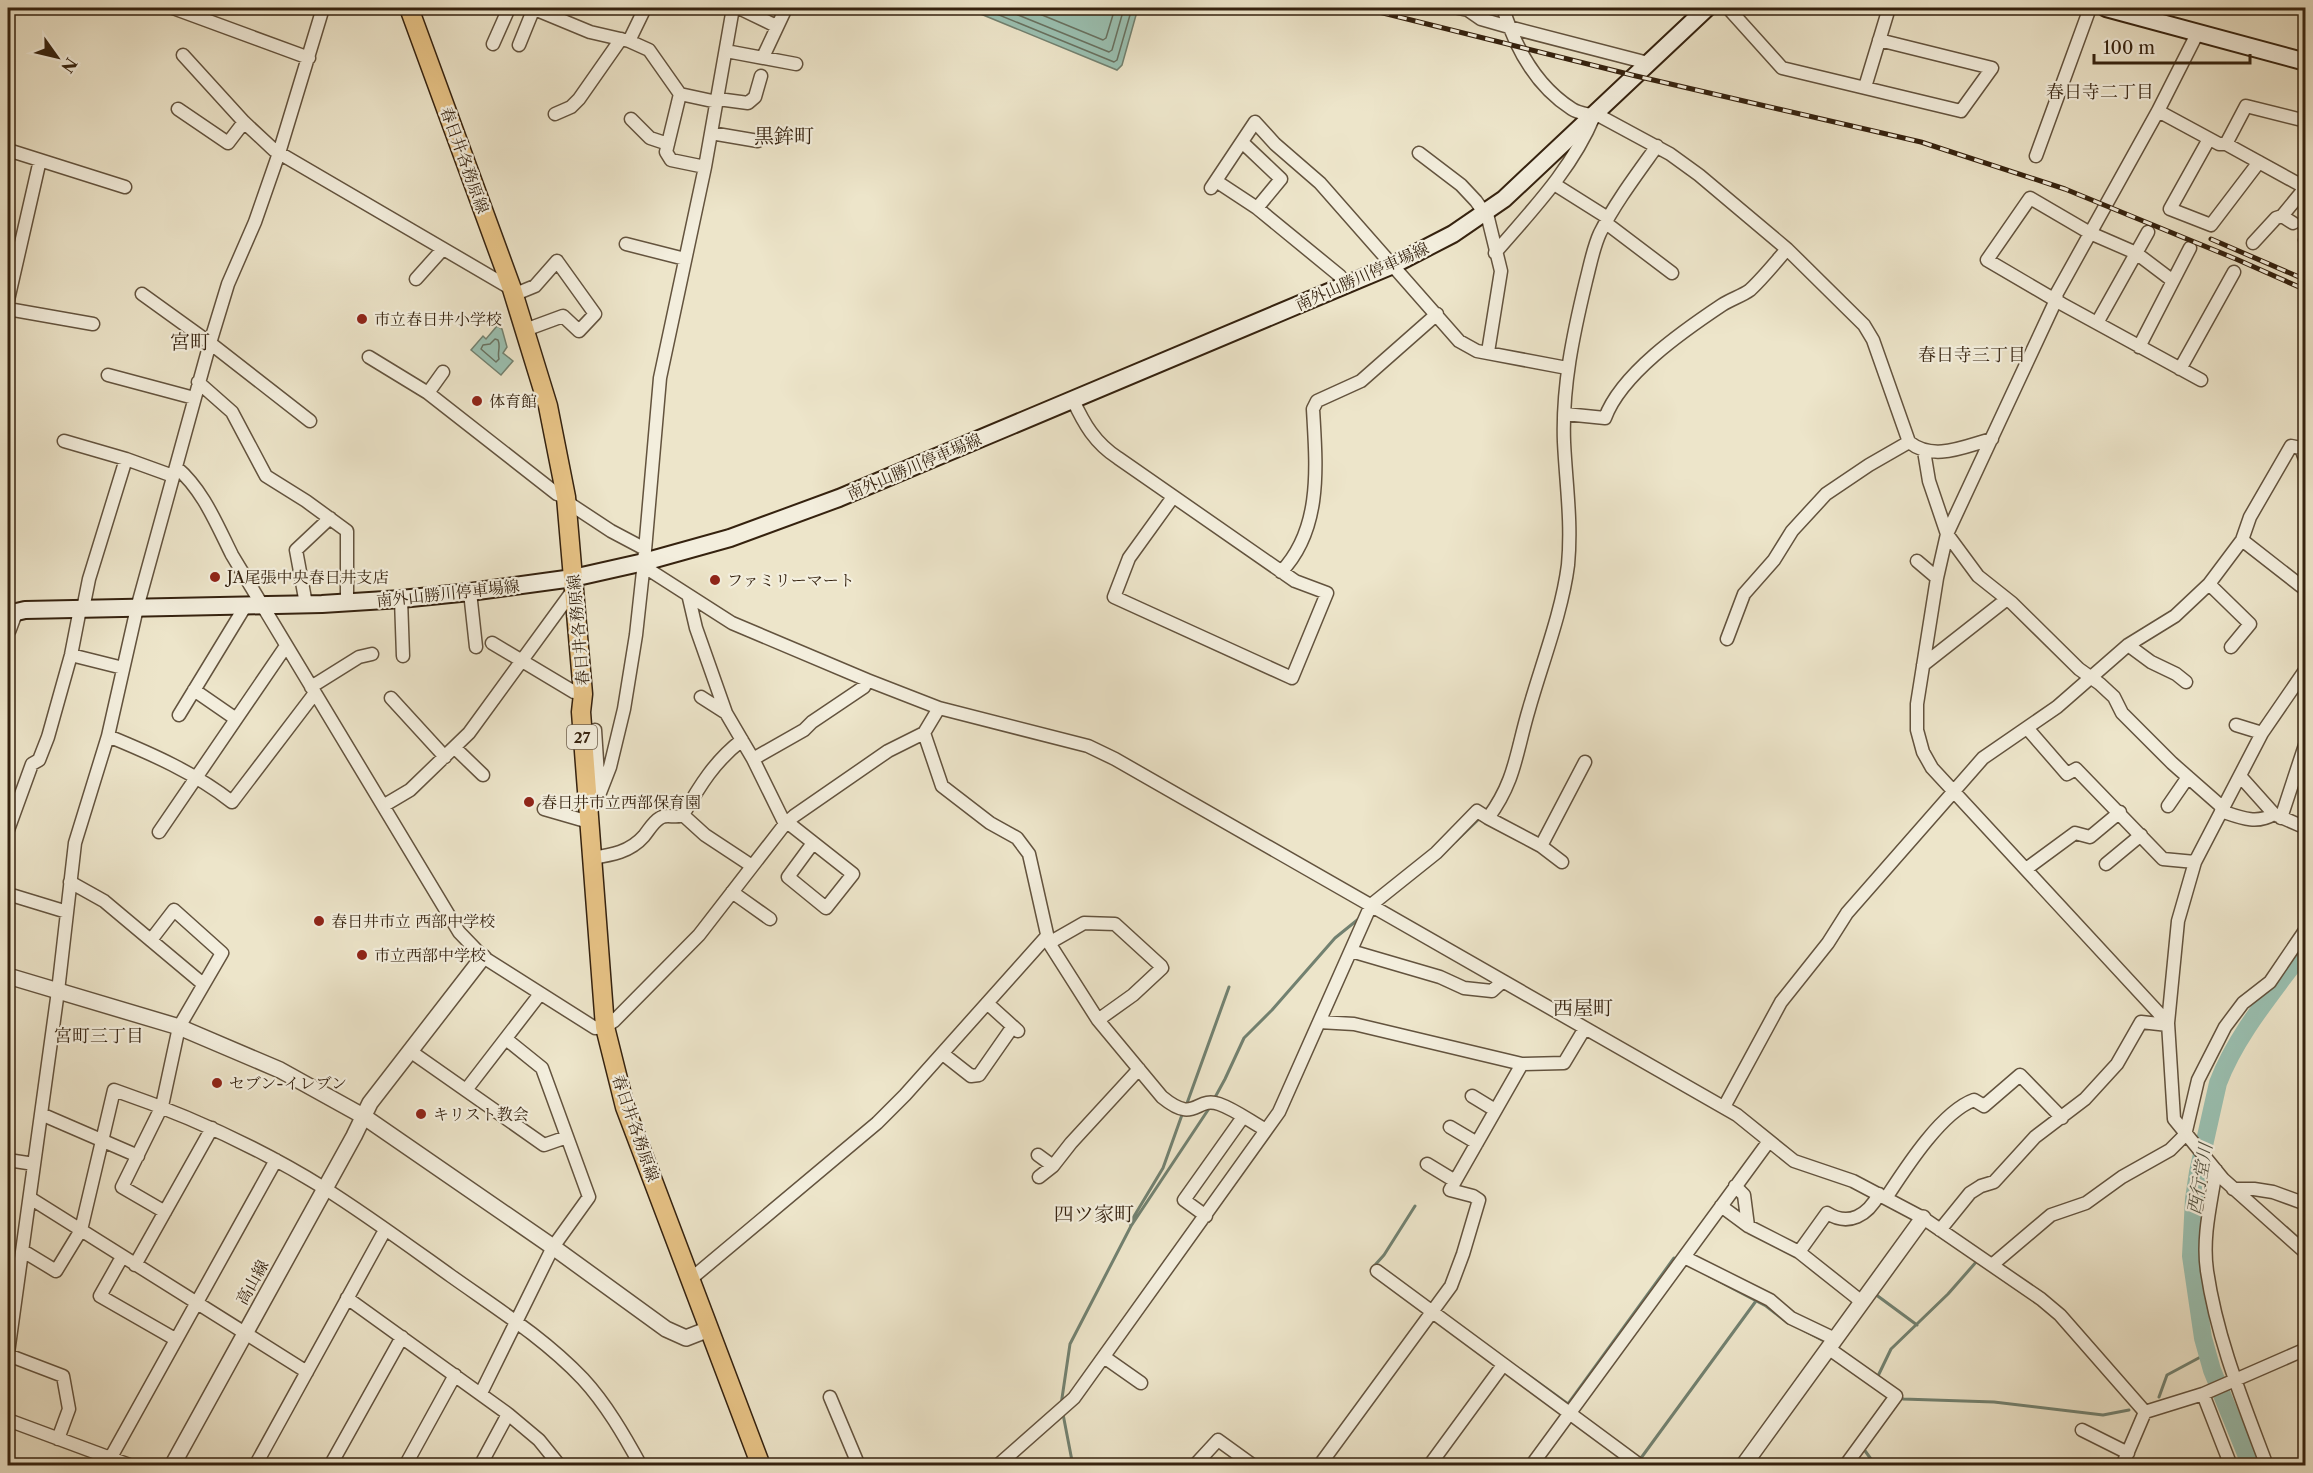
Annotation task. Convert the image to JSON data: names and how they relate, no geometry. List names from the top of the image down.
{
  "streets": {
    "main road": ["春日井各務原線", "南外山勝川停車場線", "27"],
    "street": ["高山線"]
  },
  "crossings": [
    ["春日井各務原線", "南外山勝川停車場線"]
  ],
  "districts": [
    "春日寺二丁目",
    "黒鉾町",
    "宮町",
    "春日寺三丁目",
    "西屋町",
    "宮町三丁目",
    "四ツ家町"
  ],
  "water": ["西行堂川"],
  "places": [
    "市立春日井小学校",
    "体育館",
    "JA尾張中央春日井支店",
    "ファミリーマート",
    "春日井市立西部保育園",
    "春日井市立 西部中学校",
    "市立西部中学校",
    "セブン-イレブン",
    "キリスト教会"
  ],
  "scale_bar": "100 m",
  "north": "bottom right"
}
